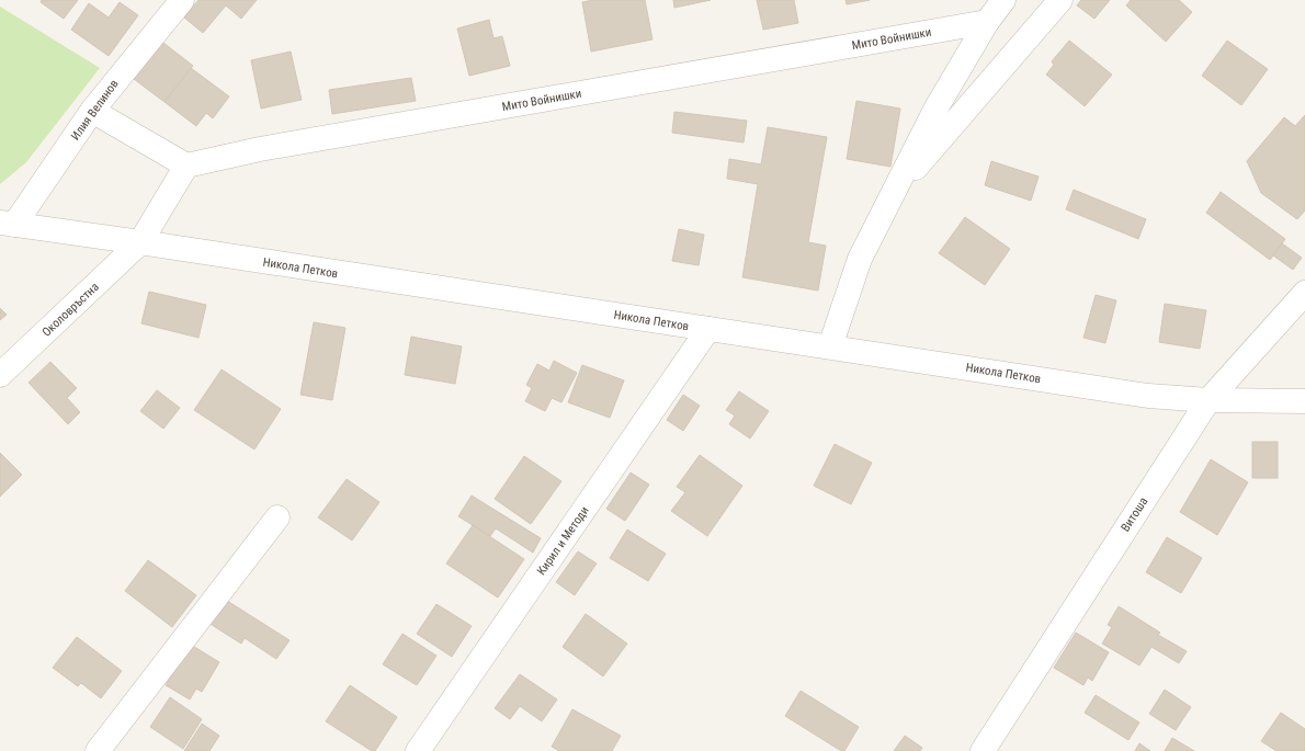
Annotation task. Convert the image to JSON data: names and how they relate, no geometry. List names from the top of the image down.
{
  "streets": {
    "street": [
      "Мито Войнишки",
      "Илия Велинов",
      "Никола Петков",
      "Околовръстна",
      "Витоша",
      "Кирил и Методи"
    ]
  },
  "crossings": [
    ["Илия Велинов", "Никола Петков"],
    ["Никола Петков", "Околовръстна"],
    ["Никола Петков", "Витоша"],
    ["Никола Петков", "Кирил и Методи"]
  ]
}
